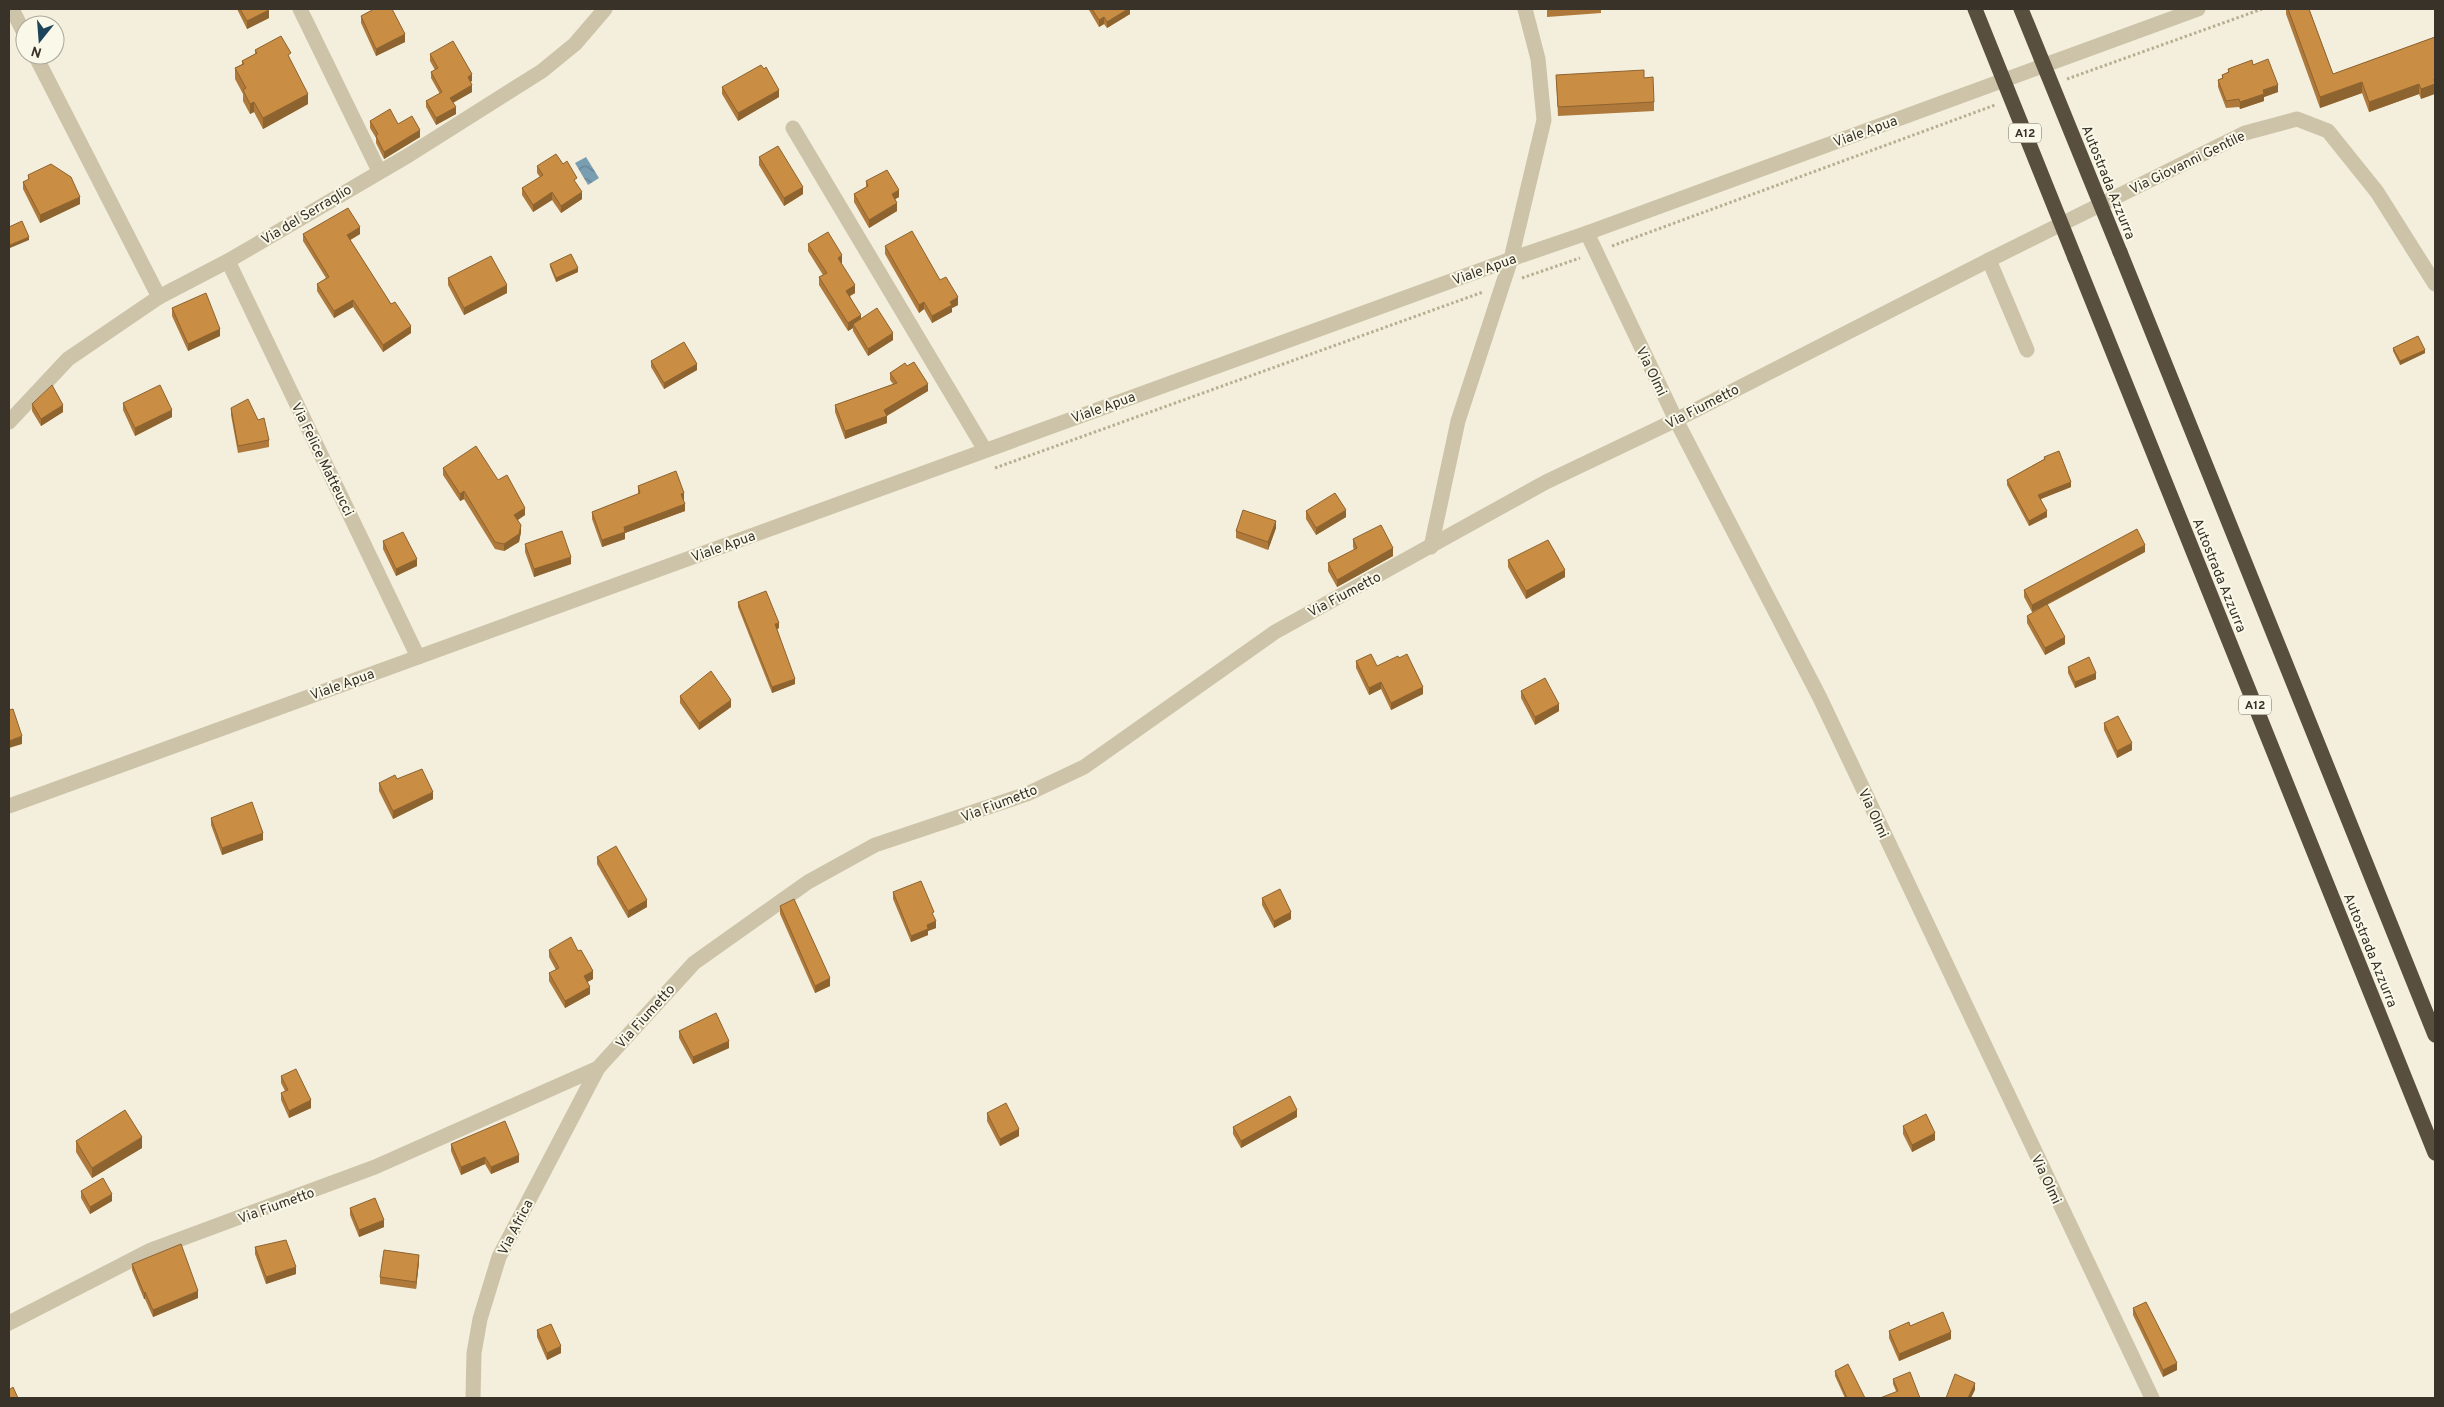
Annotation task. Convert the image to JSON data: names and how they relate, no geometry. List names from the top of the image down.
{
  "streets": {
    "highway": ["A12", "Autostrada Azzurra"],
    "street": [
      "Viale Apua",
      "Via Giovanni Gentile",
      "Via del Serraglio",
      "Via Olmi",
      "Via Fiumetto",
      "Via Felice Matteucci",
      "Via Africa"
    ]
  },
  "crossings": [
    ["Viale Apua", "Via Olmi"],
    ["Viale Apua", "Via Felice Matteucci"],
    ["Via Giovanni Gentile", "Via Fiumetto"],
    ["Via del Serraglio", "Via Felice Matteucci"],
    ["Via Olmi", "Via Fiumetto"],
    ["Via Fiumetto", "Via Africa"]
  ],
  "north": "bottom"
}
